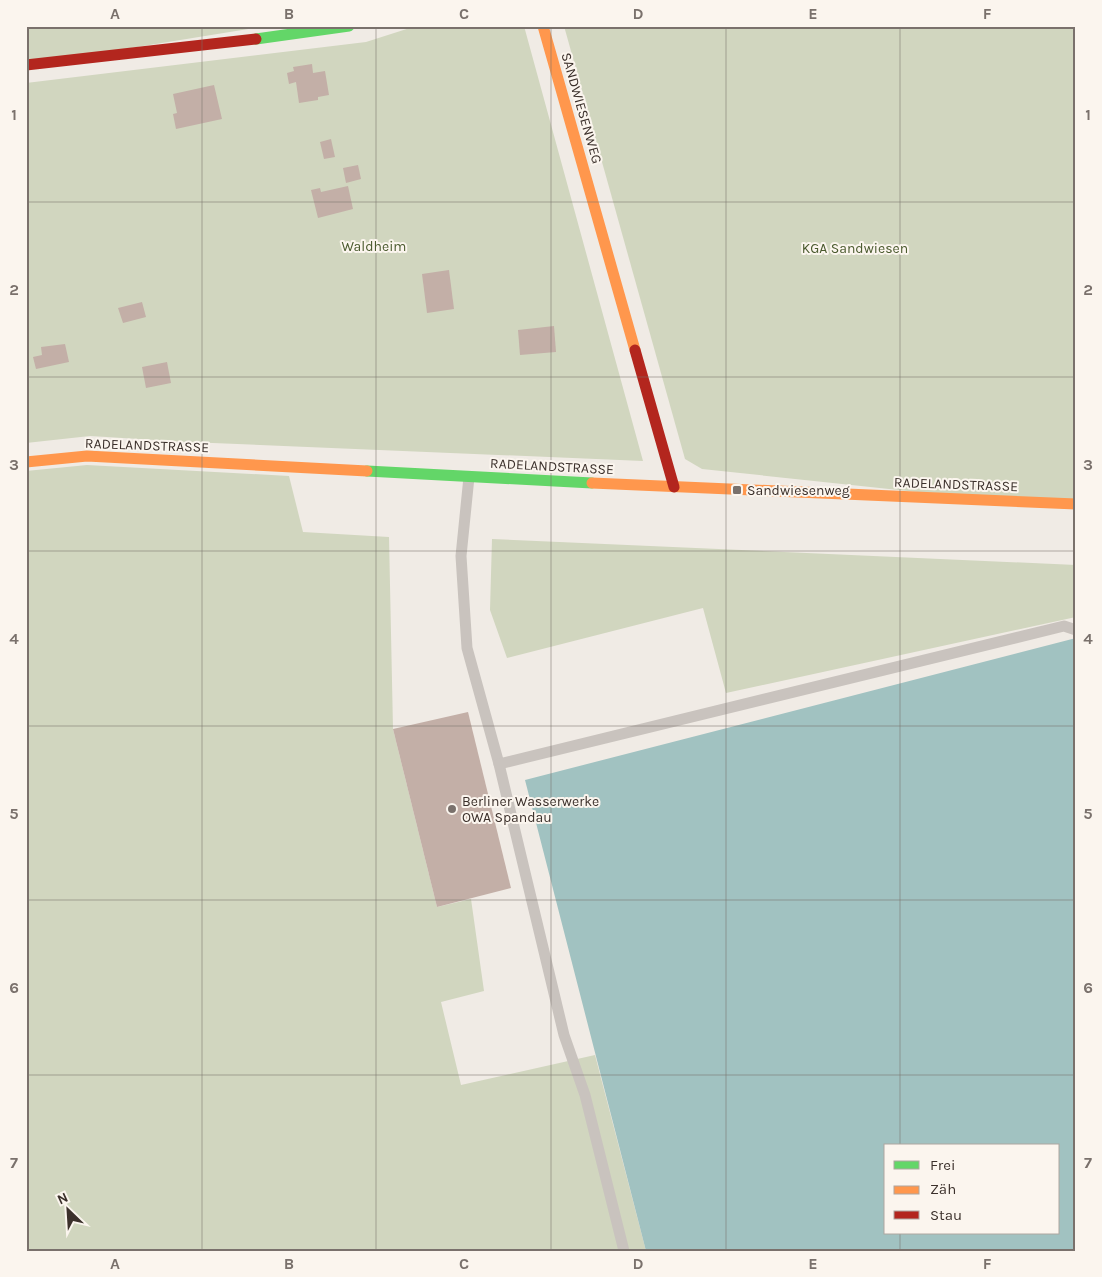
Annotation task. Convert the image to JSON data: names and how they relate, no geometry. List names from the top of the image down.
{
  "streets": {
    "street": ["SANDWIESENWEG", "RADELANDSTRASSE"]
  },
  "crossings": [
    ["SANDWIESENWEG", "RADELANDSTRASSE"]
  ],
  "parks": ["Waldheim", "KGA Sandwiesen"],
  "places": {
    "transit": ["Sandwiesenweg"],
    "other": ["Berliner Wasserwerke OWA Spandau"]
  },
  "legend": ["Frei", "Zäh", "Stau"],
  "north": "top left",
  "grid": {
    "columns": [
      "A",
      "B",
      "C",
      "D",
      "E",
      "F"
    ],
    "rows": [
      "1",
      "2",
      "3",
      "4",
      "5",
      "6",
      "7"
    ]
  }
}
